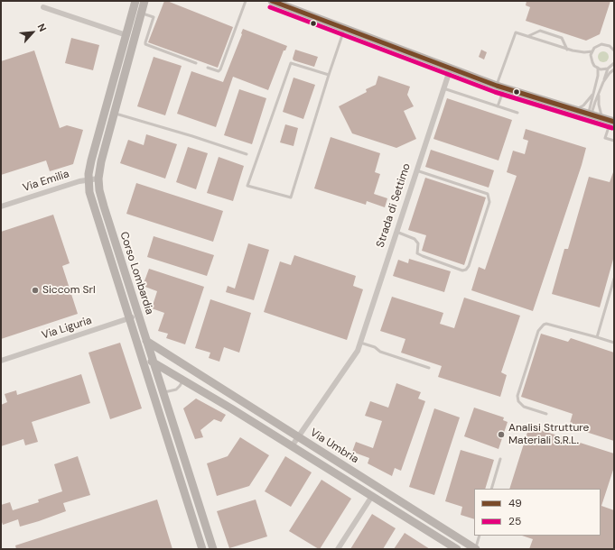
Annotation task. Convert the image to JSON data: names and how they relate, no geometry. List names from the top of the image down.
{
  "streets": {
    "street": [
      "Via Emilia",
      "Strada di Settimo",
      "Corso Lombardia",
      "Via Liguria",
      "Via Umbria"
    ]
  },
  "crossings": [
    ["Via Emilia", "Corso Lombardia"],
    ["Strada di Settimo", "Via Umbria"],
    ["Corso Lombardia", "Via Liguria"],
    ["Corso Lombardia", "Via Umbria"]
  ],
  "places": ["Siccom Srl", "Analisi Strutture Materiali S.R.L."],
  "lines": ["transit line 49", "transit line 25"],
  "legend": ["49", "25"],
  "north": "top right"
}
